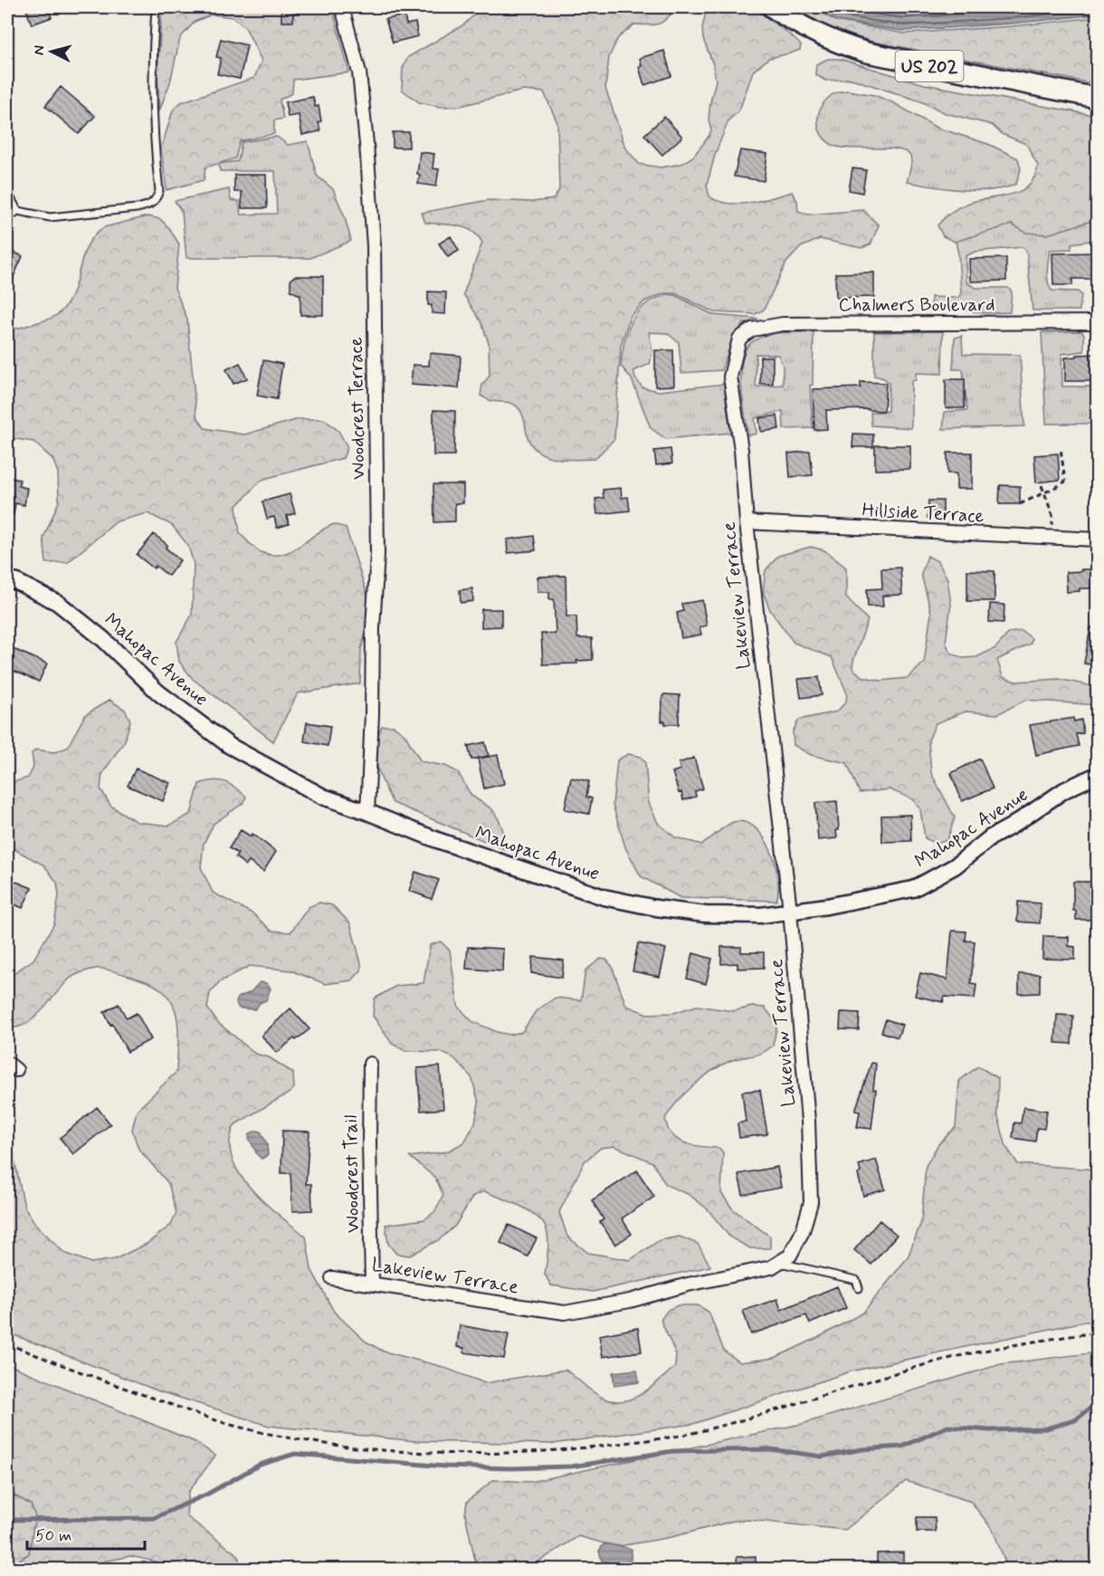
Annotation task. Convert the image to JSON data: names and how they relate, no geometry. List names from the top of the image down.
{
  "streets": {
    "main road": ["US 202"],
    "street": [
      "Chalmers Boulevard",
      "Woodcrest Terrace",
      "Hillside Terrace",
      "Lakeview Terrace",
      "Mahopac Avenue",
      "Woodcrest Trail"
    ]
  },
  "crossings": [
    ["Chalmers Boulevard", "Lakeview Terrace"],
    ["Woodcrest Terrace", "Mahopac Avenue"],
    ["Hillside Terrace", "Lakeview Terrace"],
    ["Lakeview Terrace", "Mahopac Avenue"],
    ["Lakeview Terrace", "Woodcrest Trail"]
  ],
  "scale_bar": "50 m",
  "north": "left"
}
